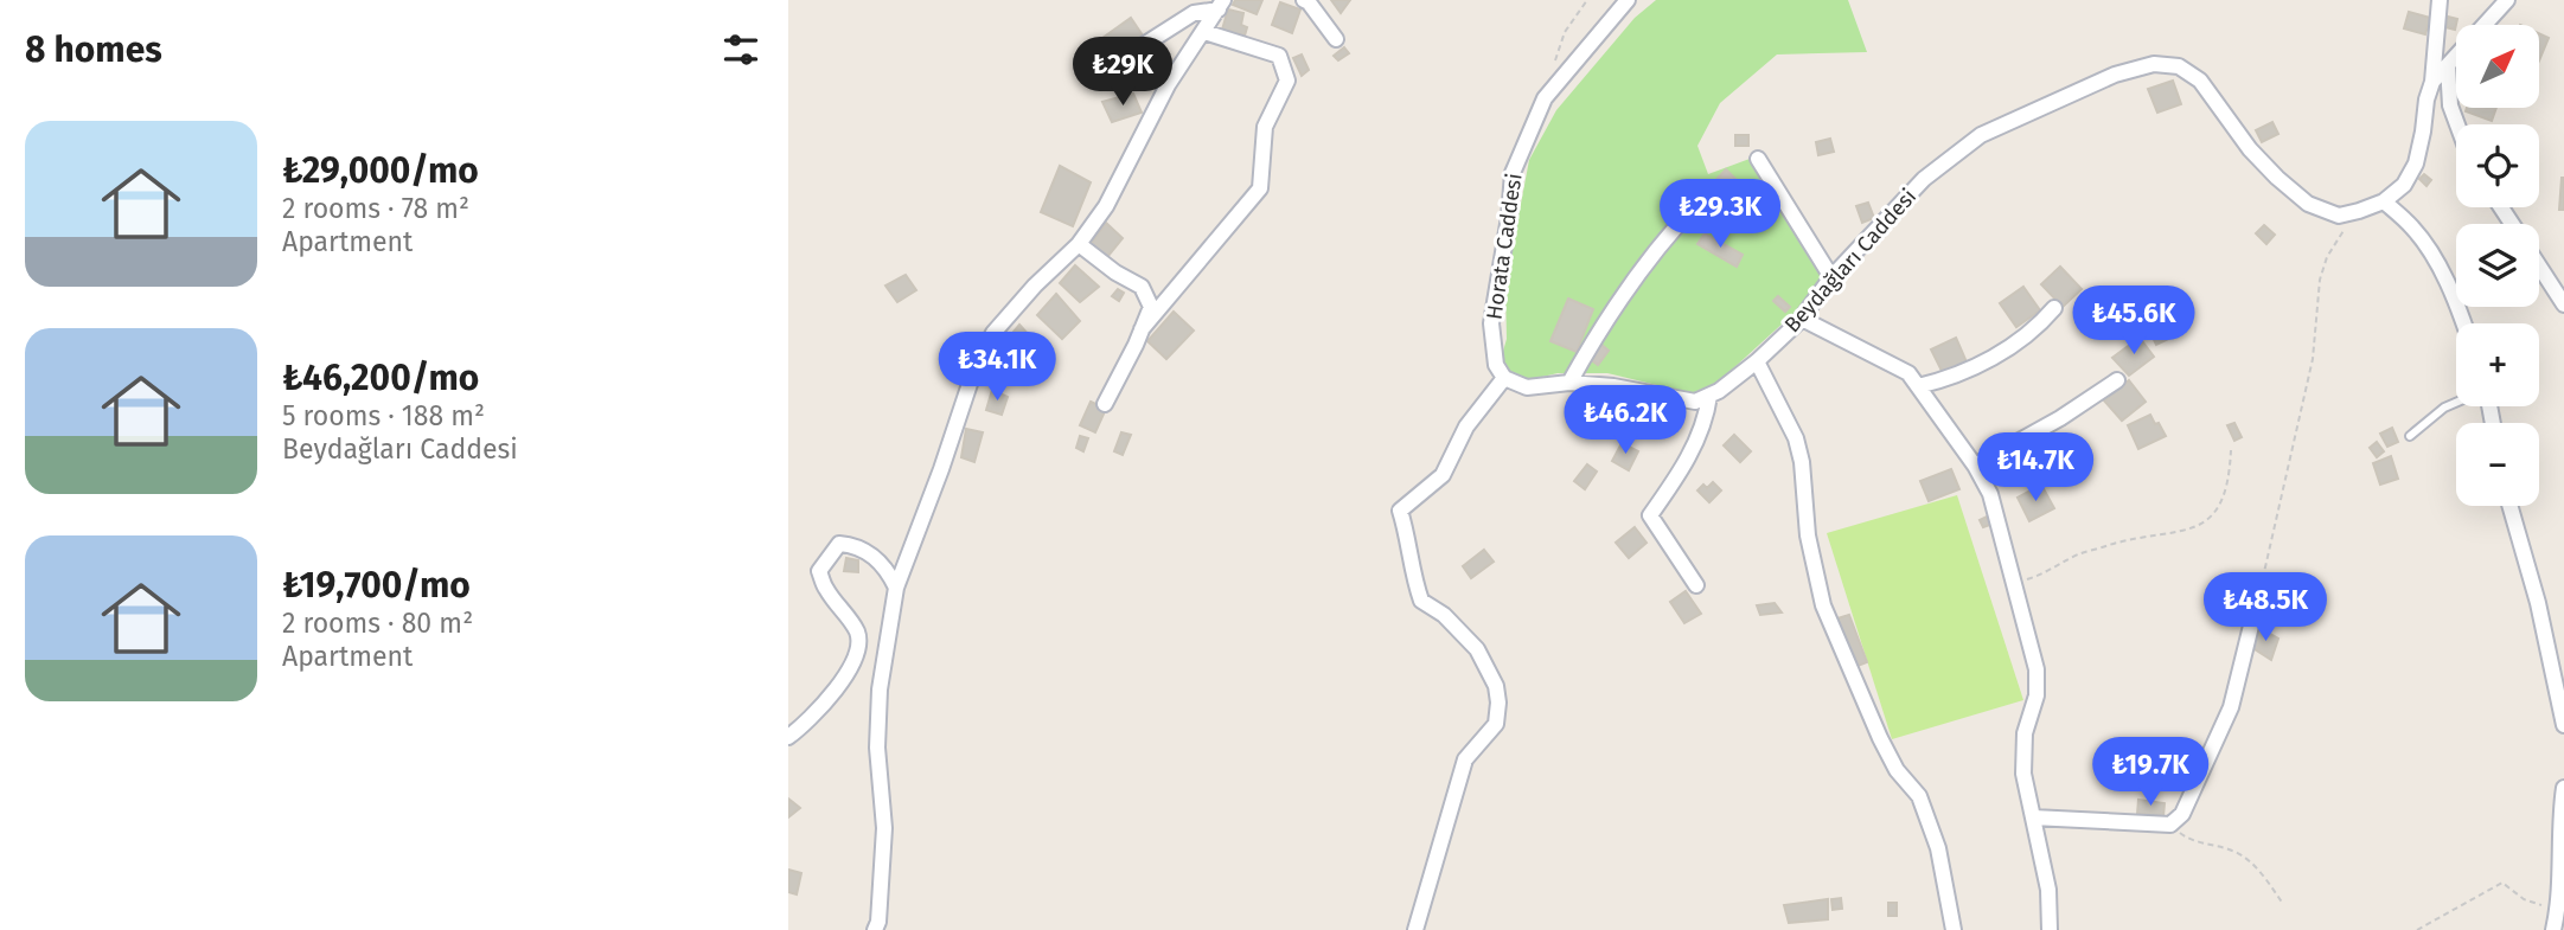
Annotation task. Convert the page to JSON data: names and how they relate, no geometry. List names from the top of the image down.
{
  "streets": {
    "street": ["Horata Caddesi", "Beydağları Caddesi"]
  },
  "north": "top right",
  "page": {
    "heading": "8 homes",
    "map_buttons": ["+", "−"],
    "price": [
      "₺29K",
      "₺29.3K",
      "₺45.6K",
      "₺34.1K",
      "₺46.2K",
      "₺14.7K",
      "₺48.5K",
      "₺19.7K"
    ],
    "list": [
      {
        "name": "₺29,000/mo",
        "note": "2 rooms · 78 m² · Apartment"
      },
      {
        "name": "₺46,200/mo",
        "note": "5 rooms · 188 m² · Beydağları Caddesi"
      },
      {
        "name": "₺19,700/mo",
        "note": "2 rooms · 80 m² · Apartment"
      }
    ]
  }
}
